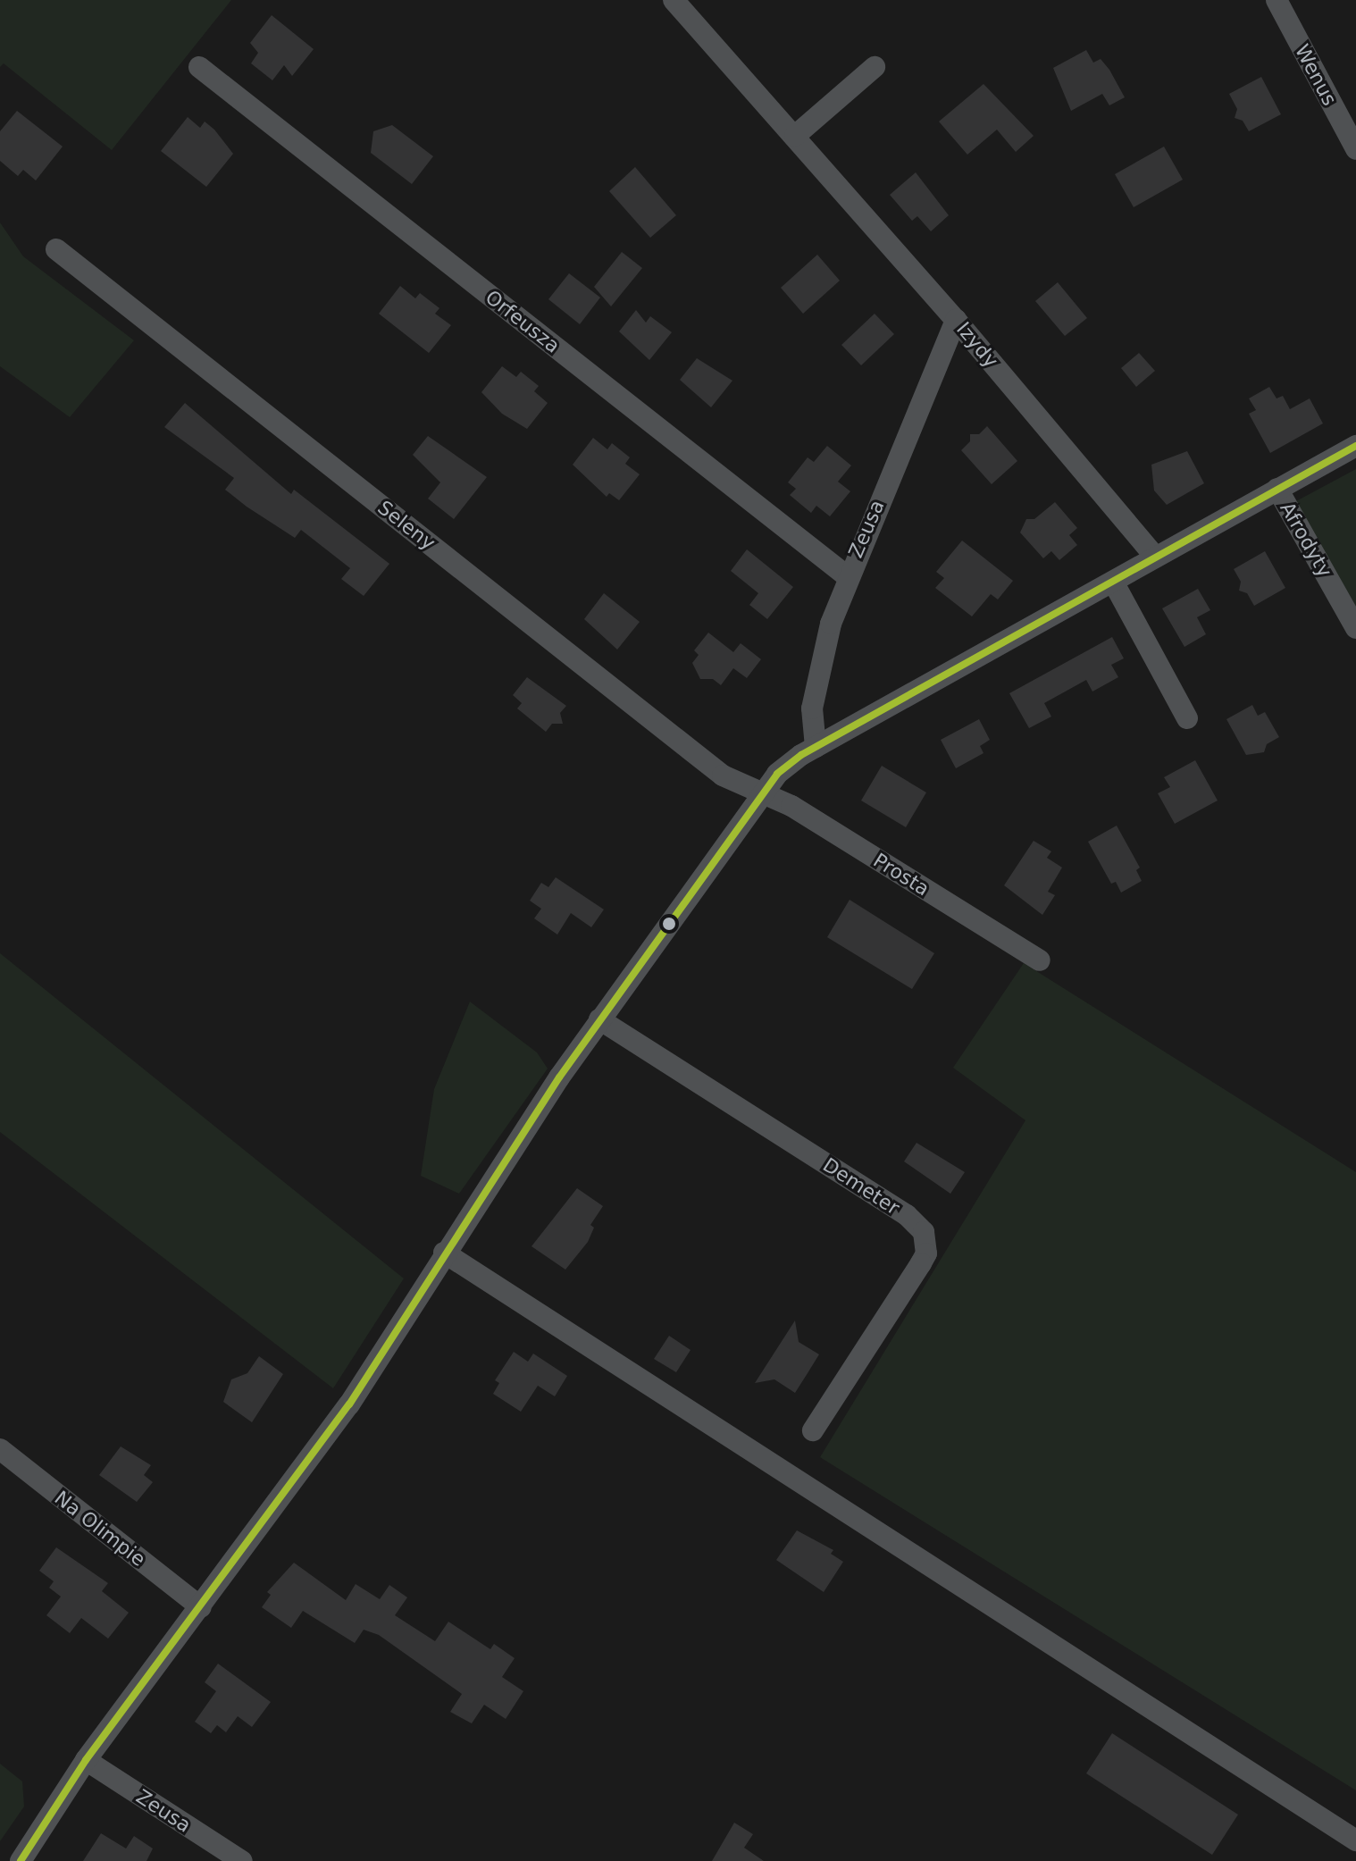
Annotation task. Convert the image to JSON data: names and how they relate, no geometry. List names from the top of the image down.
{
  "streets": {
    "street": [
      "Wenus",
      "Orfeusza",
      "Izydy",
      "Seleny",
      "Zeusa",
      "Afrodyty",
      "Prosta",
      "Demeter",
      "Na Olimpie"
    ]
  },
  "crossings": [
    ["Orfeusza", "Zeusa"],
    ["Izydy", "Zeusa"],
    ["Seleny", "Prosta"]
  ]
}
